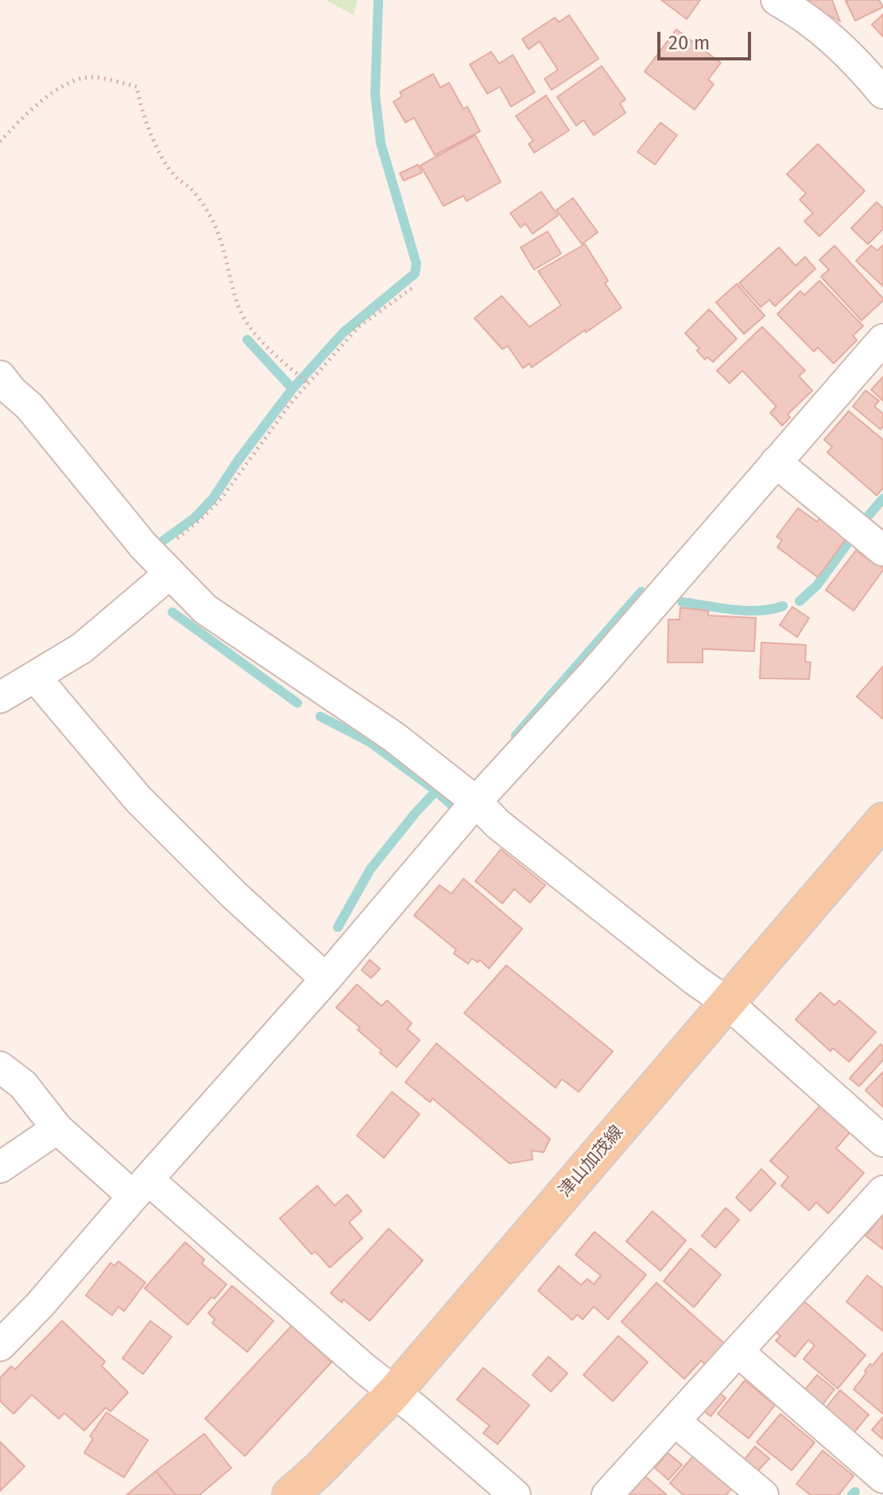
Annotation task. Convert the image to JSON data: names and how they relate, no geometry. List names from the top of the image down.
{
  "streets": {
    "main road": ["津山加茂線"]
  },
  "scale_bar": "20 m"
}
